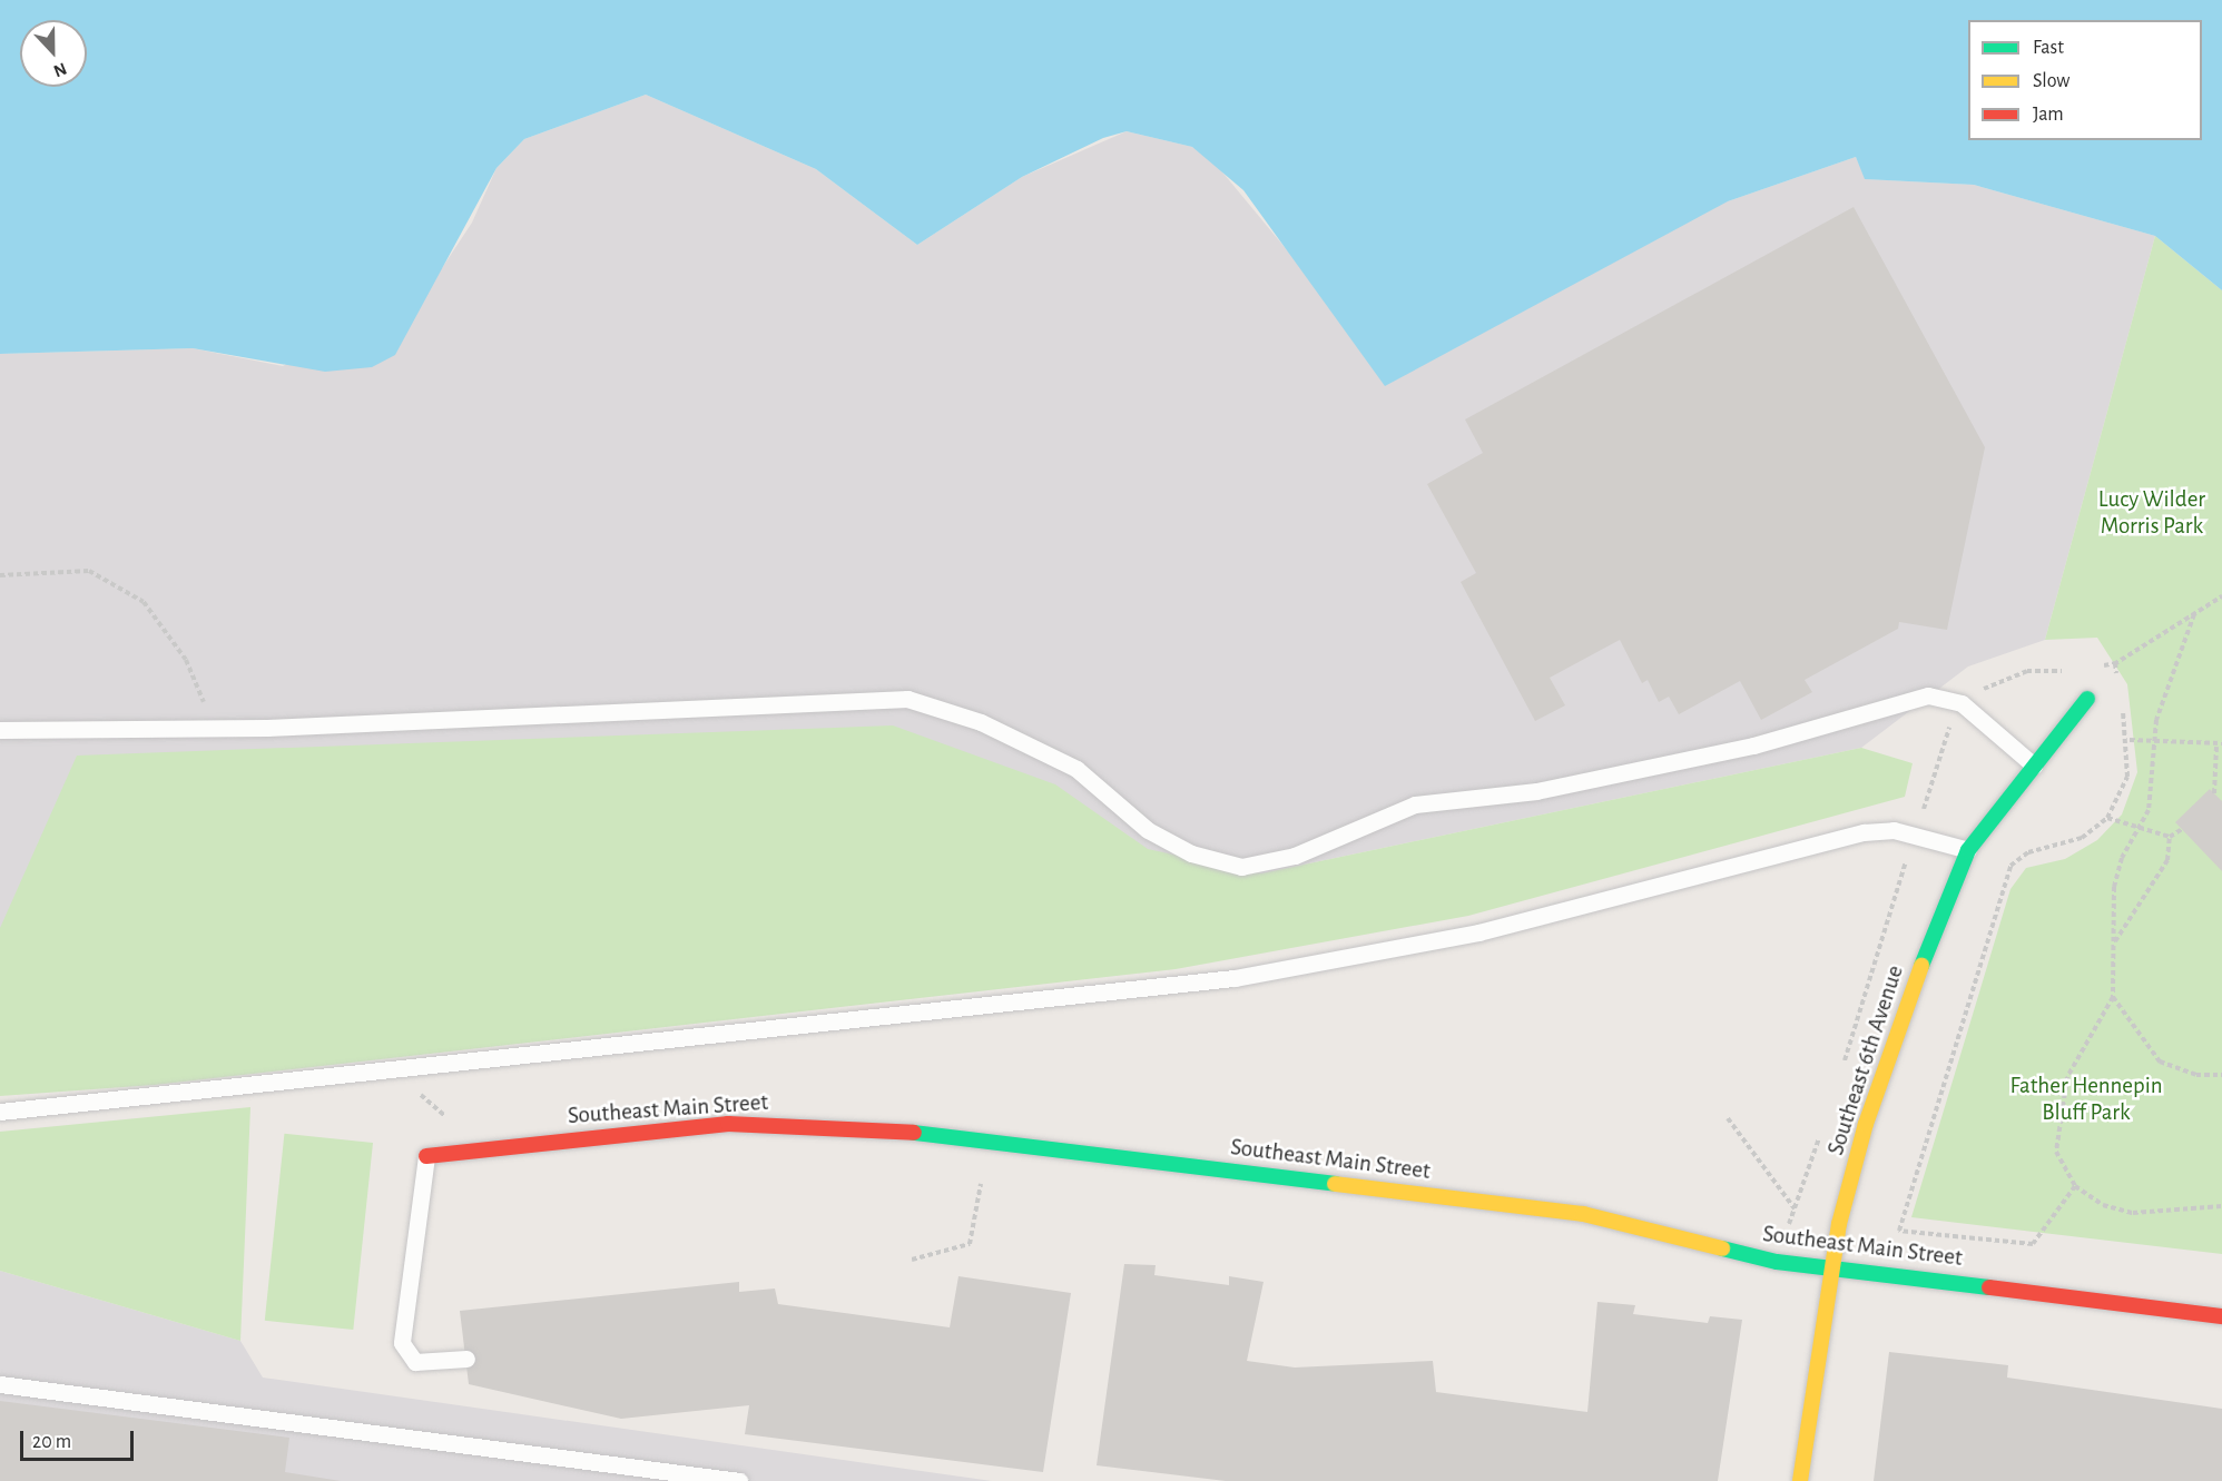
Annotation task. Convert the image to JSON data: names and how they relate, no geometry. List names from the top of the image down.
{
  "streets": {
    "street": ["Southeast 6th Avenue", "Southeast Main Street"]
  },
  "crossings": [
    ["Southeast 6th Avenue", "Southeast Main Street"]
  ],
  "parks": ["Lucy Wilder Morris Park", "Father Hennepin Bluff Park"],
  "legend": ["Fast", "Slow", "Jam"],
  "scale_bar": "20 m",
  "north": "bottom"
}
